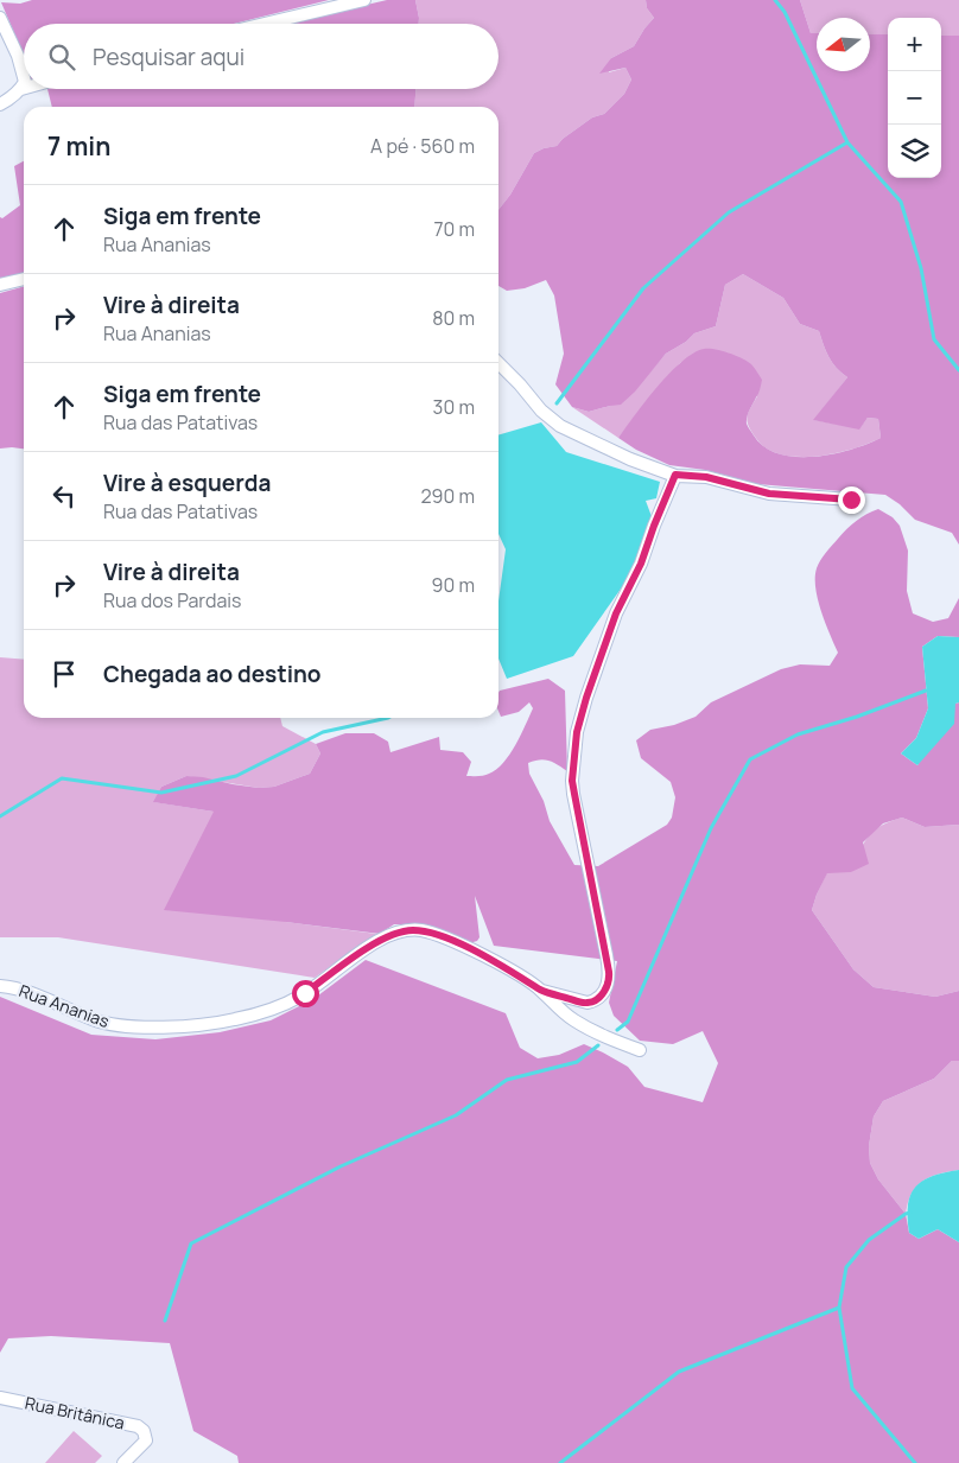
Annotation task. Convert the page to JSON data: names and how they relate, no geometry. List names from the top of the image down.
{
  "streets": {
    "street": ["Rua Ananias", "Rua Britânica"]
  },
  "north": "left",
  "page": {
    "map_buttons": ["+", "−"],
    "search": "Pesquisar aqui",
    "heading": ["7 min", "A pé · 560 m"],
    "list": [
      ["Siga em frente", "Rua Ananias", "70 m"],
      ["Vire à direita", "Rua Ananias", "80 m"],
      ["Siga em frente", "Rua das Patativas", "30 m"],
      ["Vire à esquerda", "Rua das Patativas", "290 m"],
      ["Vire à direita", "Rua dos Pardais", "90 m"],
      "Chegada ao destino"
    ]
  }
}
